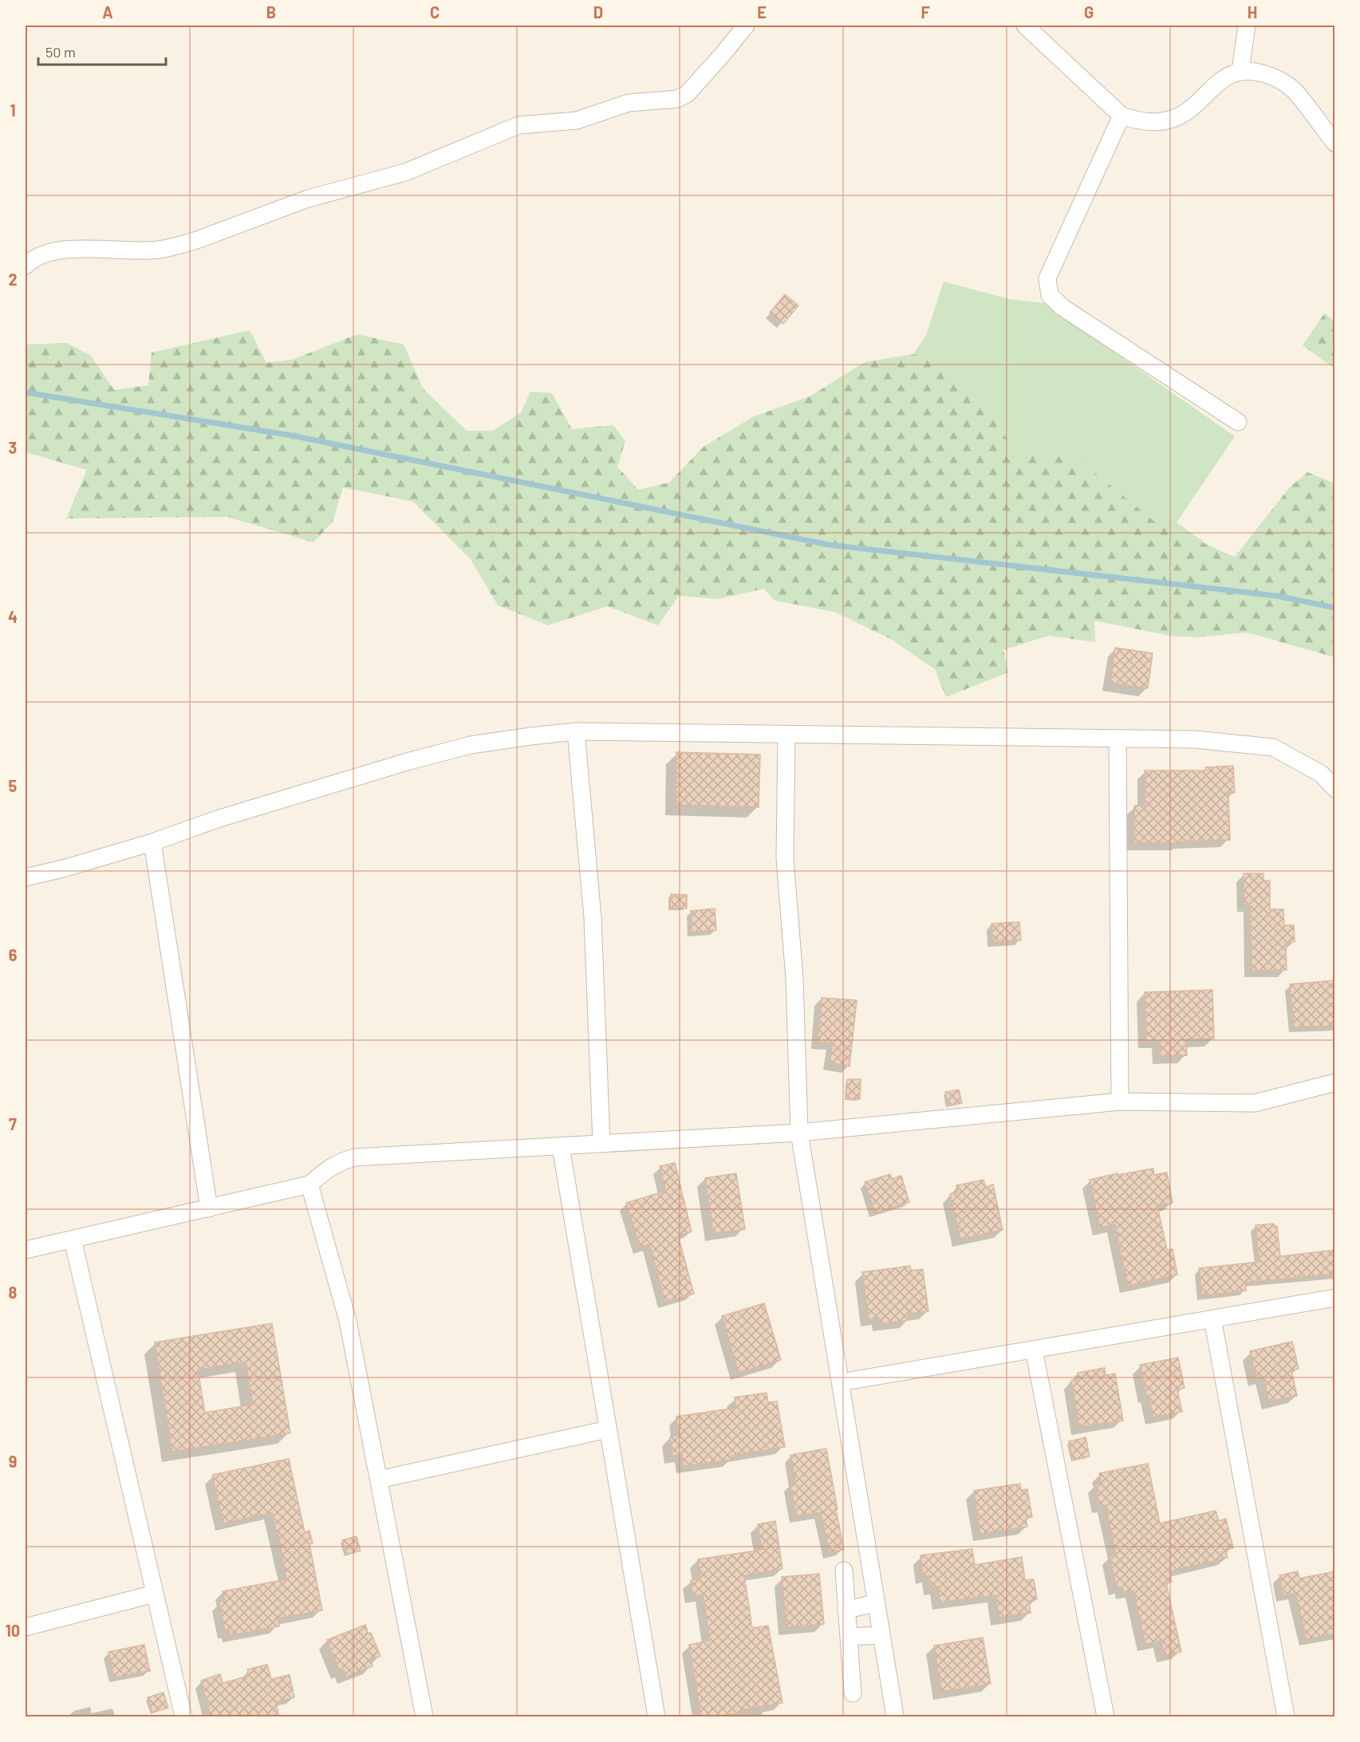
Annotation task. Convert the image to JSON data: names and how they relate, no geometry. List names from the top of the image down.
{
  "scale_bar": "50 m",
  "grid": {
    "columns": [
      "A",
      "B",
      "C",
      "D",
      "E",
      "F",
      "G",
      "H"
    ],
    "rows": [
      "1",
      "2",
      "3",
      "4",
      "5",
      "6",
      "7",
      "8",
      "9",
      "10"
    ]
  }
}
